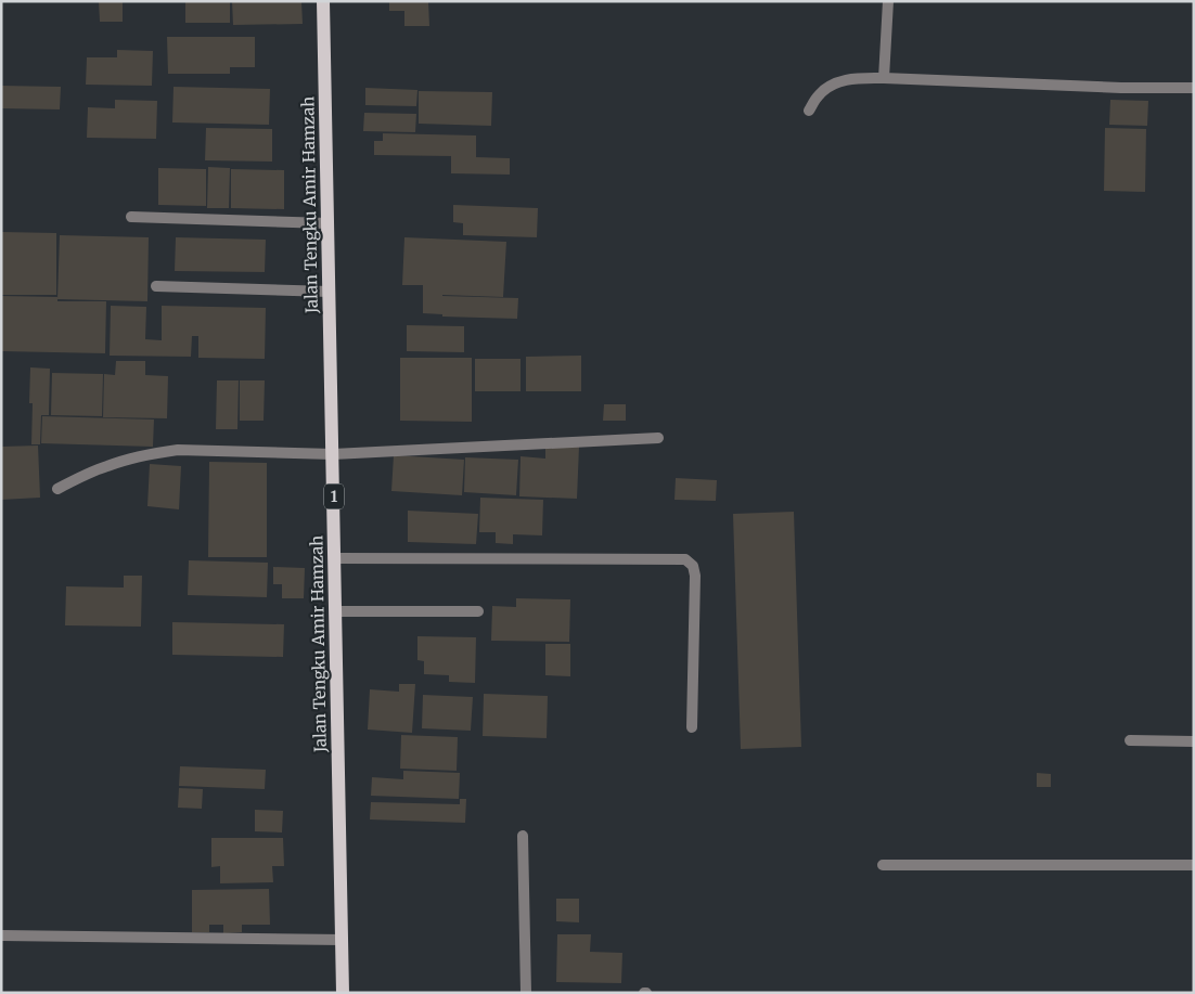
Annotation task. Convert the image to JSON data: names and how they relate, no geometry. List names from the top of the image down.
{
  "streets": {
    "main road": ["Jalan Tengku Amir Hamzah", "1"]
  }
}
